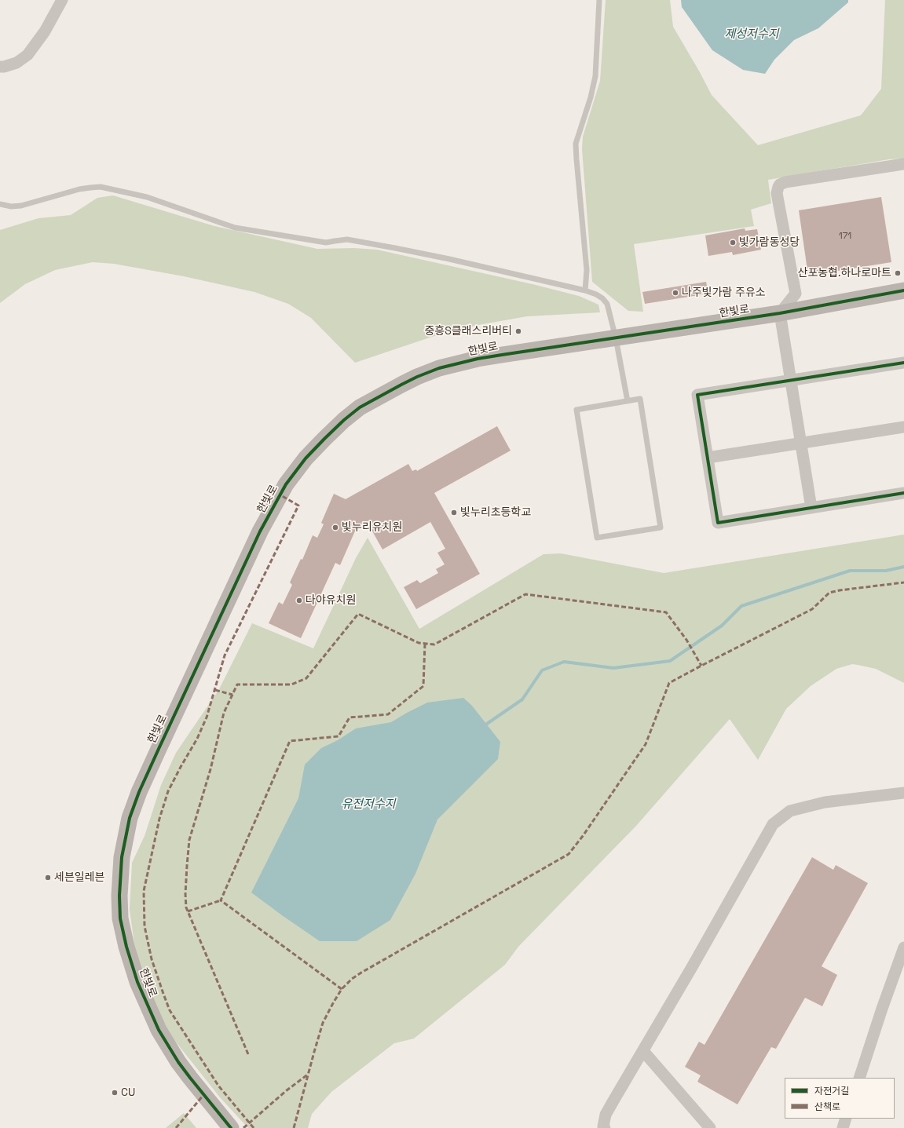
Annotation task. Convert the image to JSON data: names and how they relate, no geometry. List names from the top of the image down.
{
  "streets": {
    "street": ["한빛로"]
  },
  "water": ["제성저수지", "유전저수지"],
  "places": [
    "빛가람동성당",
    "산포농협.하나로마트",
    "나주빛가람 주유소",
    "중흥S클래스리버티",
    "빛누리초등학교",
    "빛누리유치원",
    "다야유치원",
    "세븐일레븐",
    "CU"
  ],
  "house_numbers": ["171"],
  "legend": ["자전거길", "산책로"]
}
